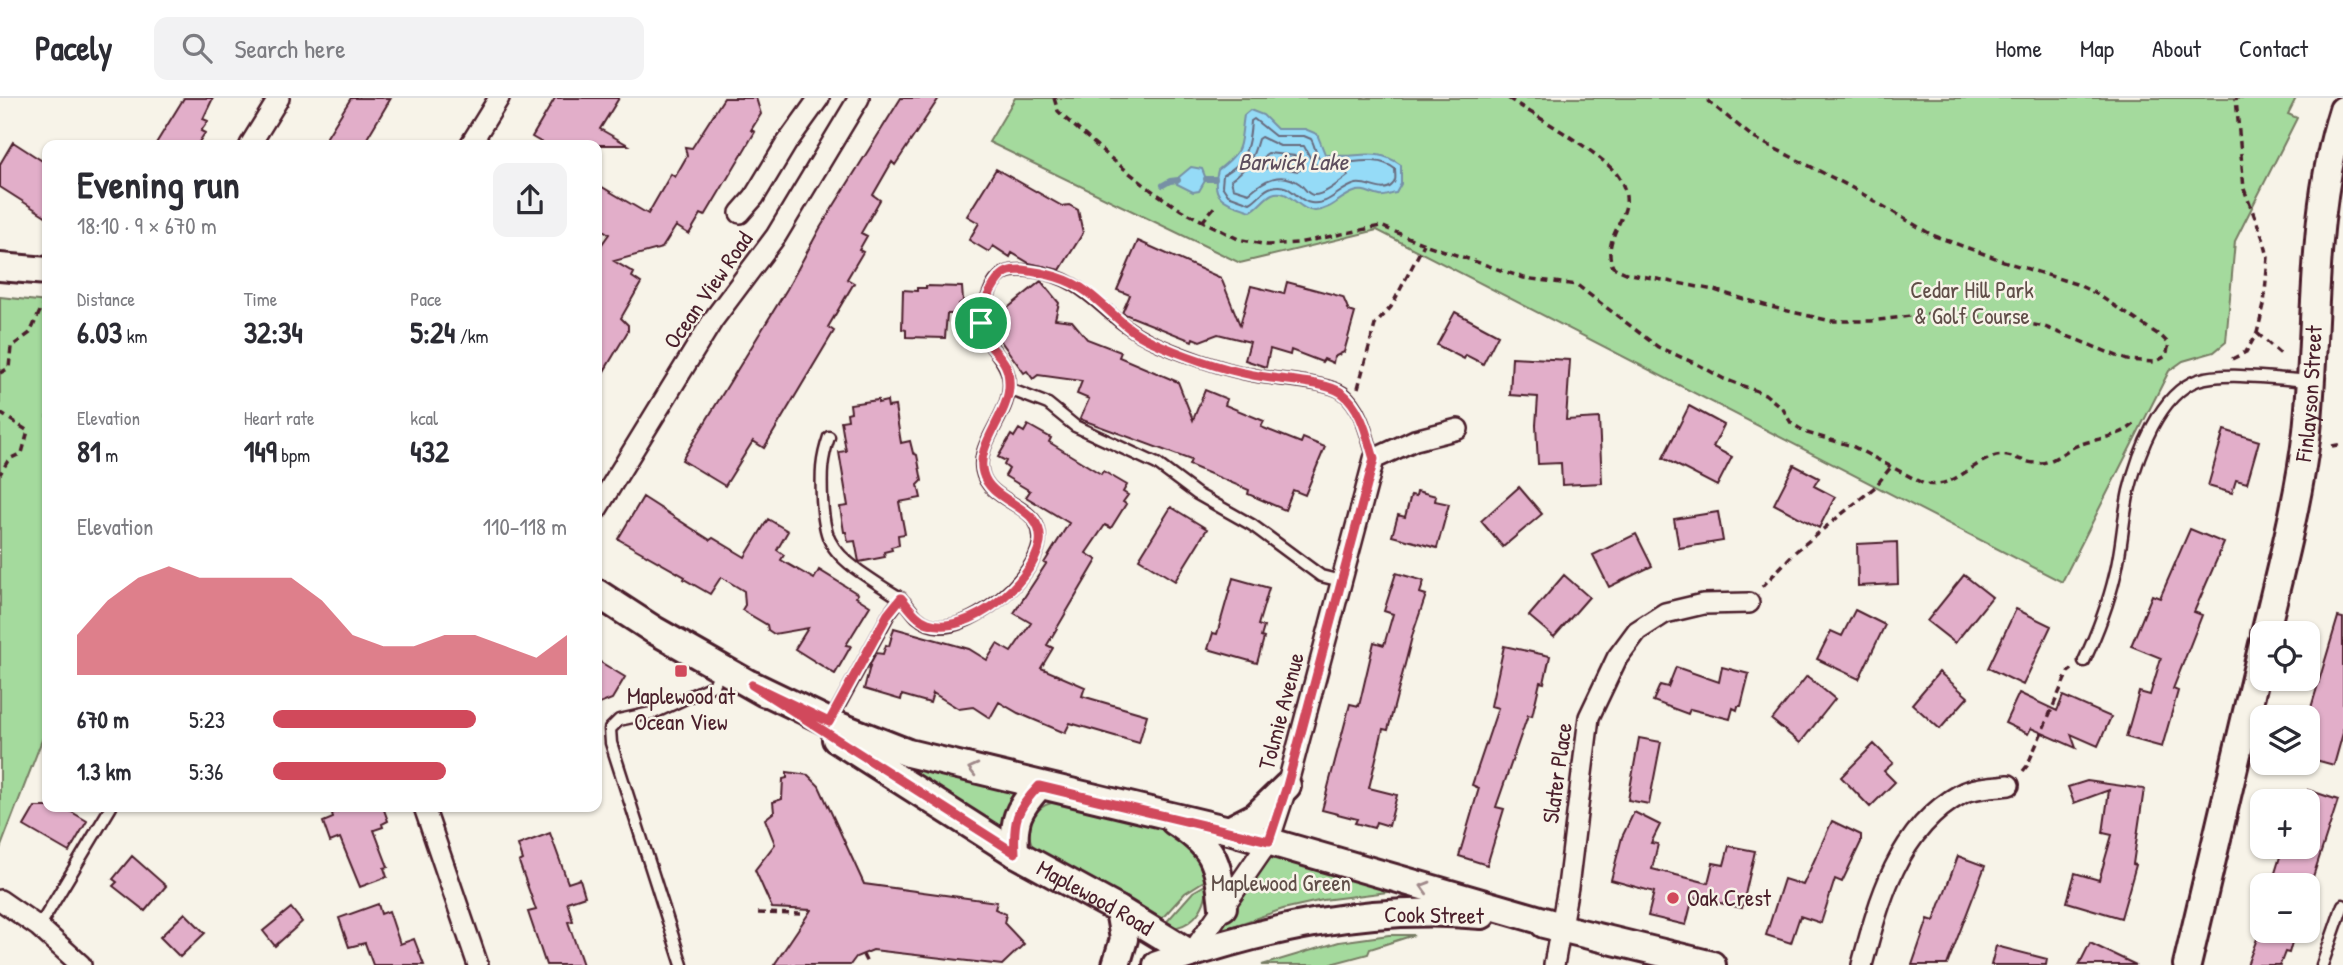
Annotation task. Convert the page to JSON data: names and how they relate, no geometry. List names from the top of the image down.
{
  "streets": {
    "street": [
      "Ocean View Road",
      "Finlayson Street",
      "Tolmie Avenue",
      "Slater Place",
      "Maplewood Road",
      "Cook Street"
    ]
  },
  "crossings": [
    ["Tolmie Avenue", "Maplewood Road"],
    ["Tolmie Avenue", "Cook Street"],
    ["Slater Place", "Maplewood Road"],
    ["Slater Place", "Cook Street"],
    ["Maplewood Road", "Cook Street"]
  ],
  "water": ["Barwick Lake"],
  "parks": ["Cedar Hill Park & Golf Course", "Maplewood Green"],
  "places": {
    "transit": ["Maplewood at Ocean View"],
    "other": ["Oak Crest"]
  },
  "page": {
    "header": "Pacely",
    "search": "Search here",
    "nav": [
      "Home",
      "Map",
      "About",
      "Contact"
    ],
    "heading": ["Evening run", "18:10 · 9 × 670 m"],
    "stats": [
      ["Distance", "6.03 km"],
      ["Time", "32:34"],
      ["Pace", "5:24 /km"],
      ["Elevation", "81 m"],
      ["Heart rate", "149 bpm"],
      ["kcal", "432"]
    ],
    "chart": ["Elevation", "110–118 m"],
    "map_buttons": ["+", "−"],
    "list": [
      {
        "name": "670 m",
        "note": "5:23"
      },
      {
        "name": "1.3 km",
        "note": "5:36"
      }
    ]
  }
}
